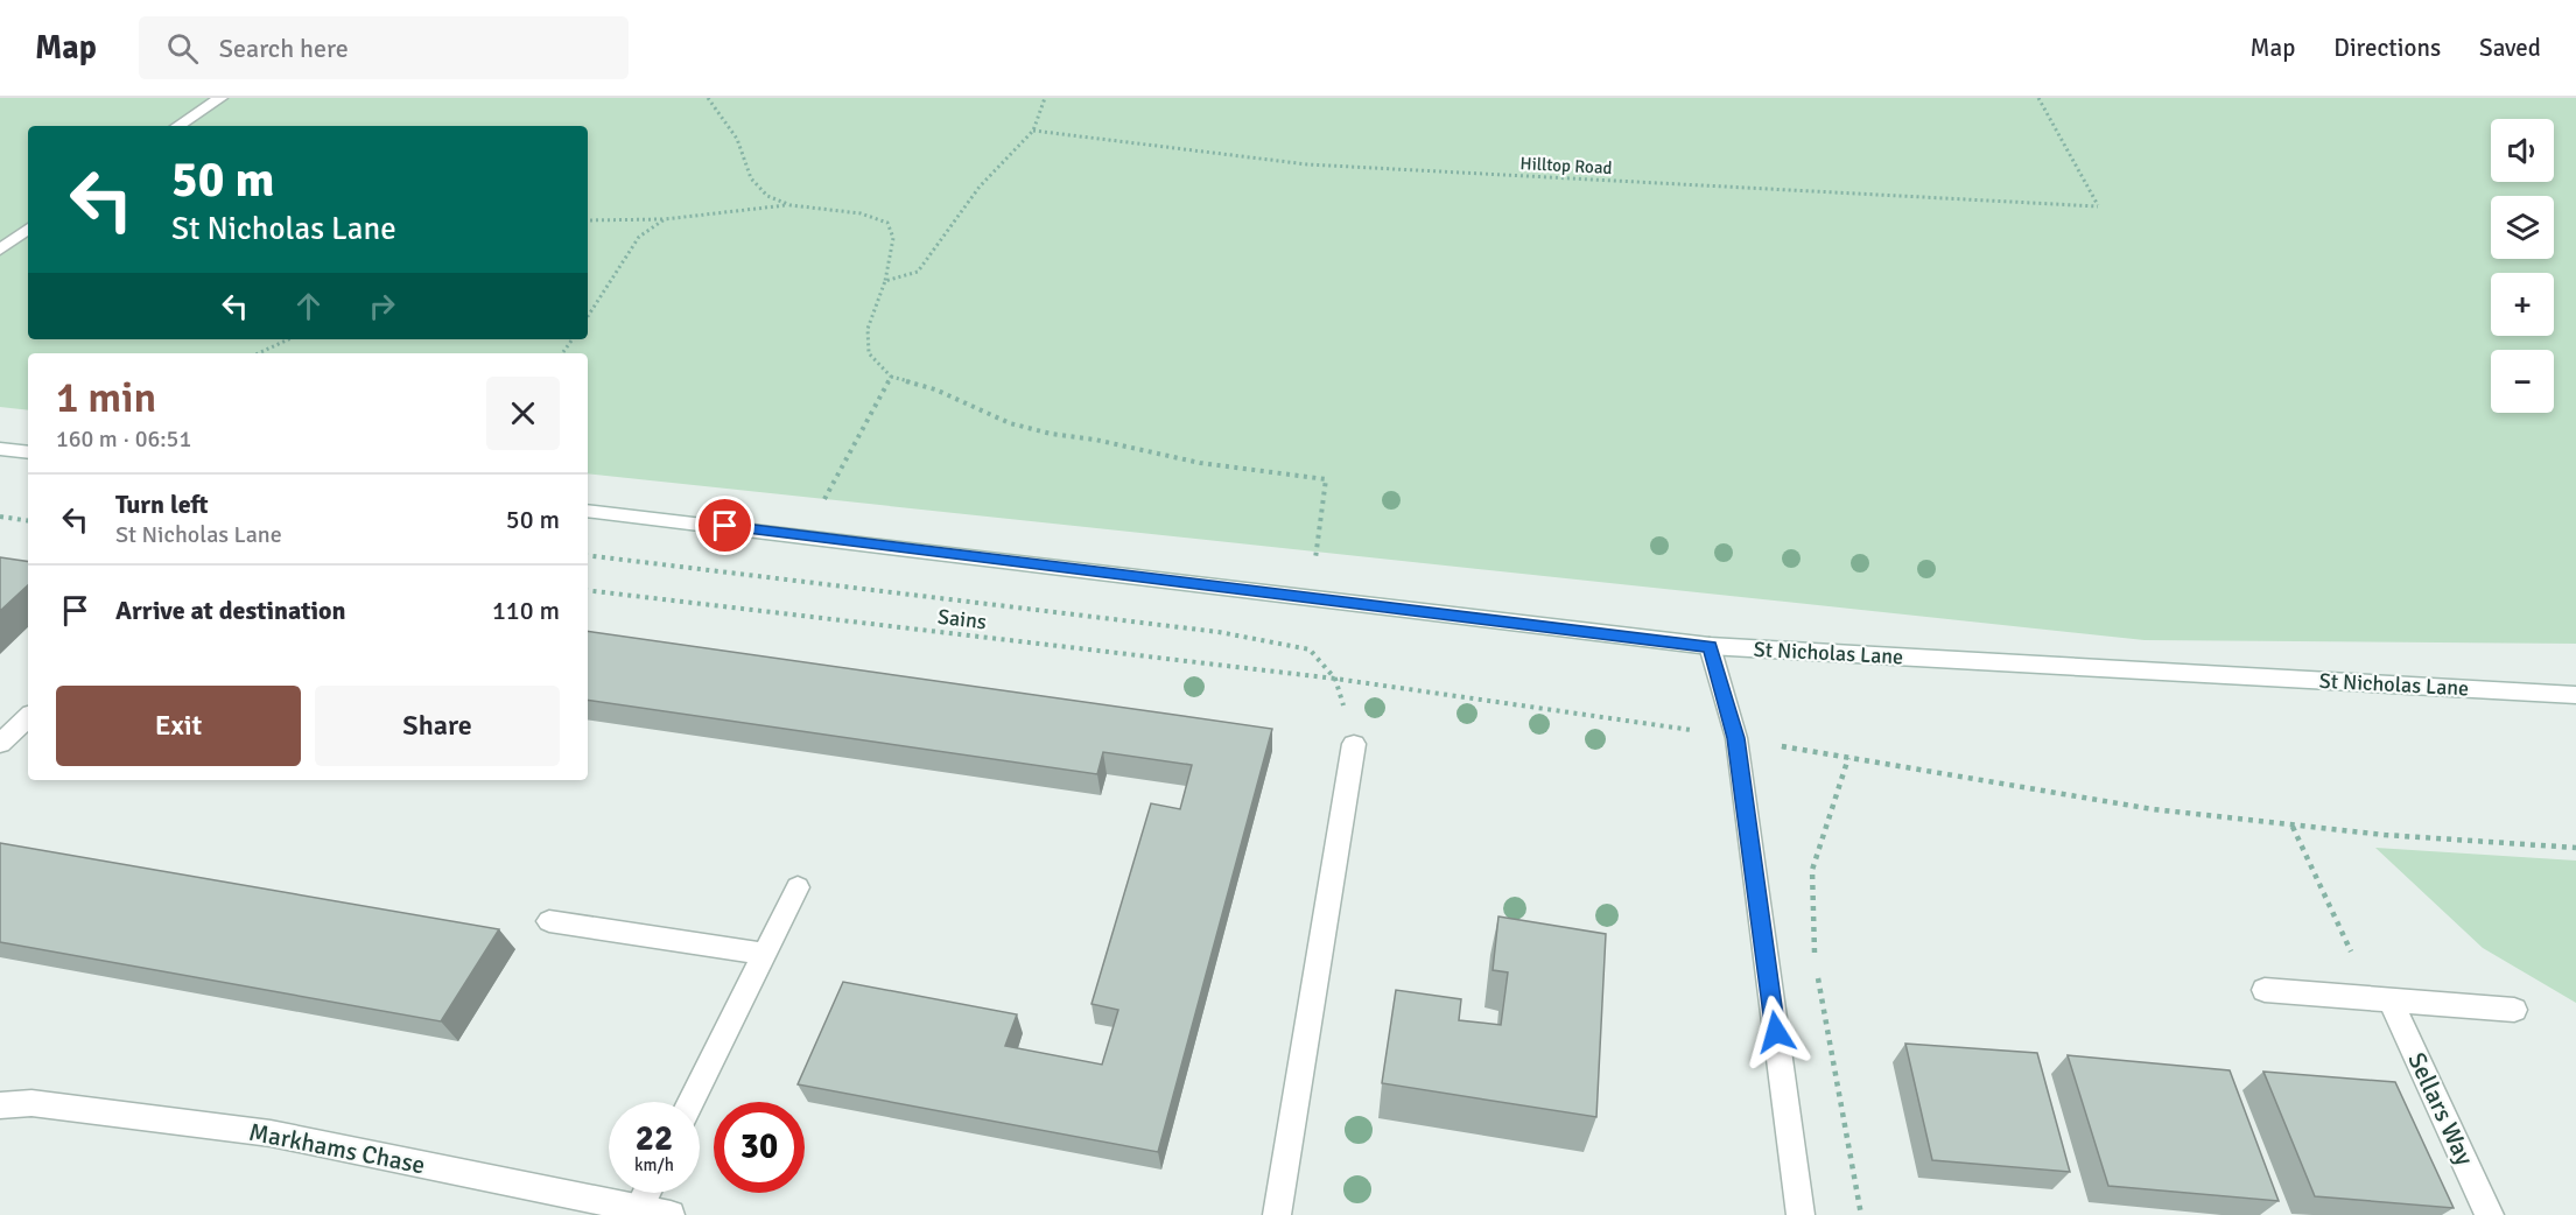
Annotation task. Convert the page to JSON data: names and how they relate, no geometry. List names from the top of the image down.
{
  "streets": {
    "street": ["St Nicholas Lane", "Sellars Way", "Markhams Chase"],
    "path": ["Hilltop Road", "Sains"]
  },
  "page": {
    "header": "Map",
    "search": "Search here",
    "nav": ["Map", "Directions", "Saved"],
    "map_buttons": ["+", "−"],
    "turn": ["50 m", "St Nicholas Lane"],
    "heading": ["1 min", "160 m · 06:51"],
    "list": [
      {
        "name": "Turn left",
        "note": "St Nicholas Lane",
        "value": "50 m"
      },
      {
        "name": "Arrive at destination",
        "value": "110 m"
      }
    ],
    "buttons": ["Exit", "Share"],
    "speed": "22 km/h",
    "limit": "30"
  }
}
